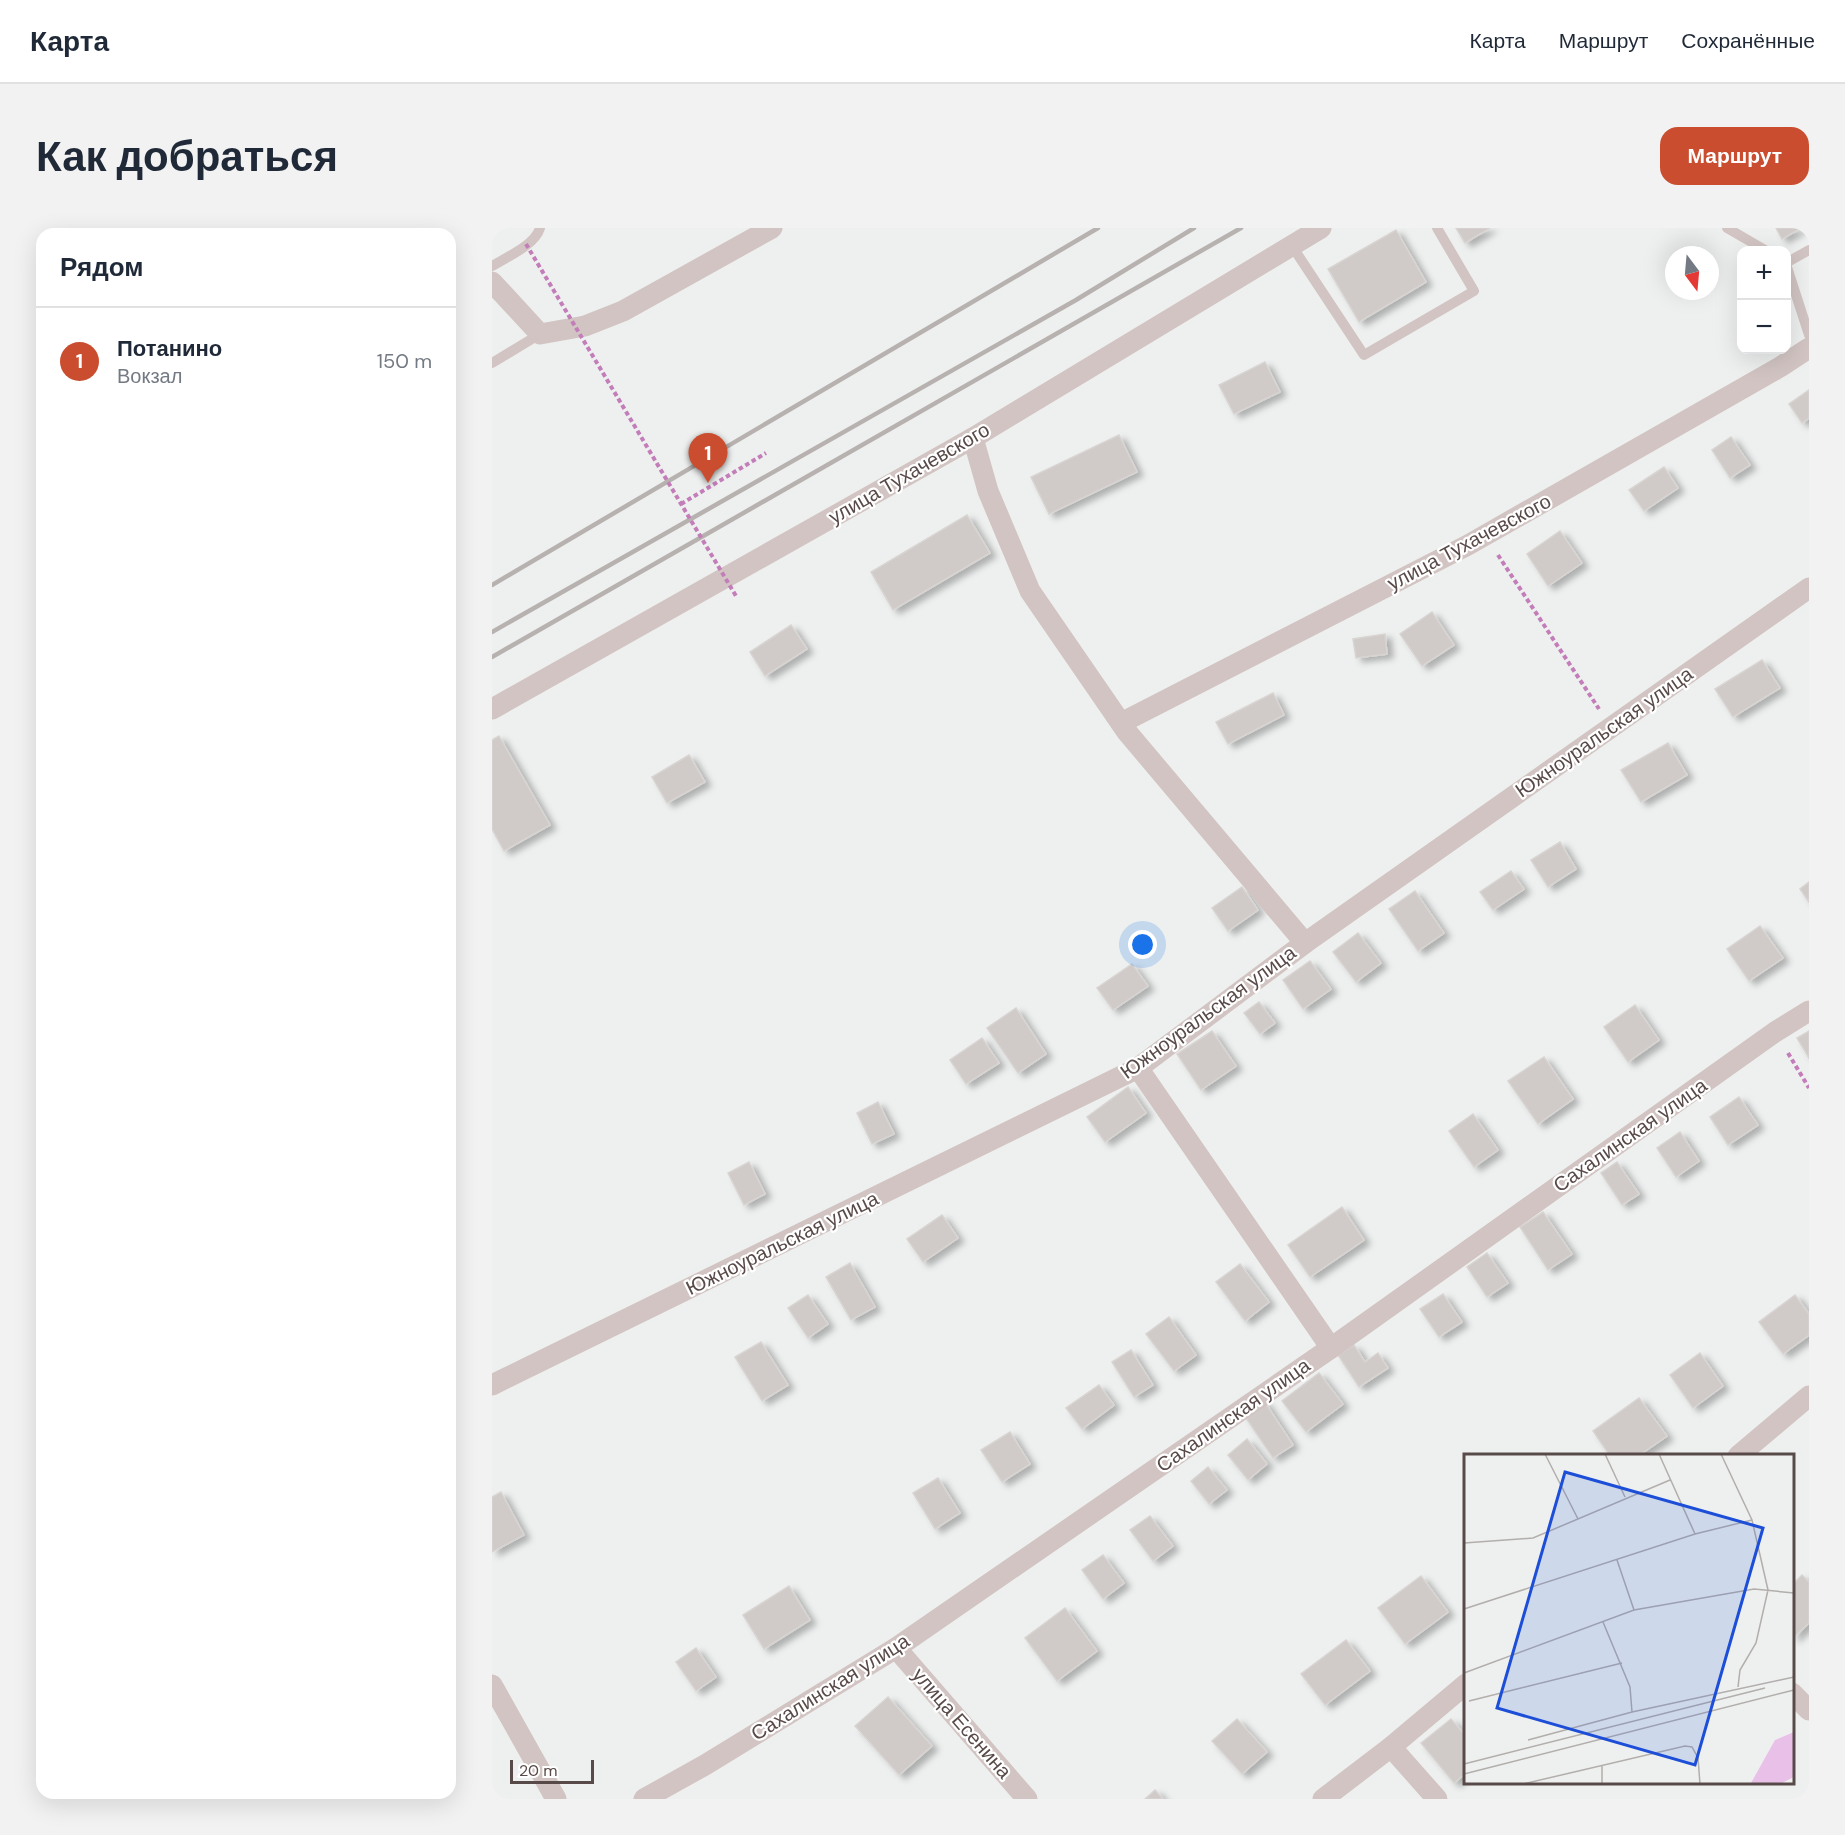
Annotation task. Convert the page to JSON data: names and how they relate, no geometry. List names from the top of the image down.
{
  "streets": {
    "street": [
      "улица Тухачевского",
      "Южноуральская улица",
      "Сахалинская улица",
      "улица Есенина"
    ]
  },
  "crossings": [
    ["Сахалинская улица", "улица Есенина"]
  ],
  "scale_bar": "20 m",
  "north": "bottom",
  "page": {
    "header": "Карта",
    "nav": ["Карта", "Маршрут", "Сохранённые"],
    "buttons": "Маршрут",
    "title": "Как добраться",
    "heading": "Рядом",
    "map_buttons": ["+", "−"],
    "list": [
      {
        "mark": "1",
        "name": "Потанино",
        "note": "Вокзал",
        "value": "150 m"
      }
    ],
    "pins": "1",
    "scale": "20 m"
  }
}
